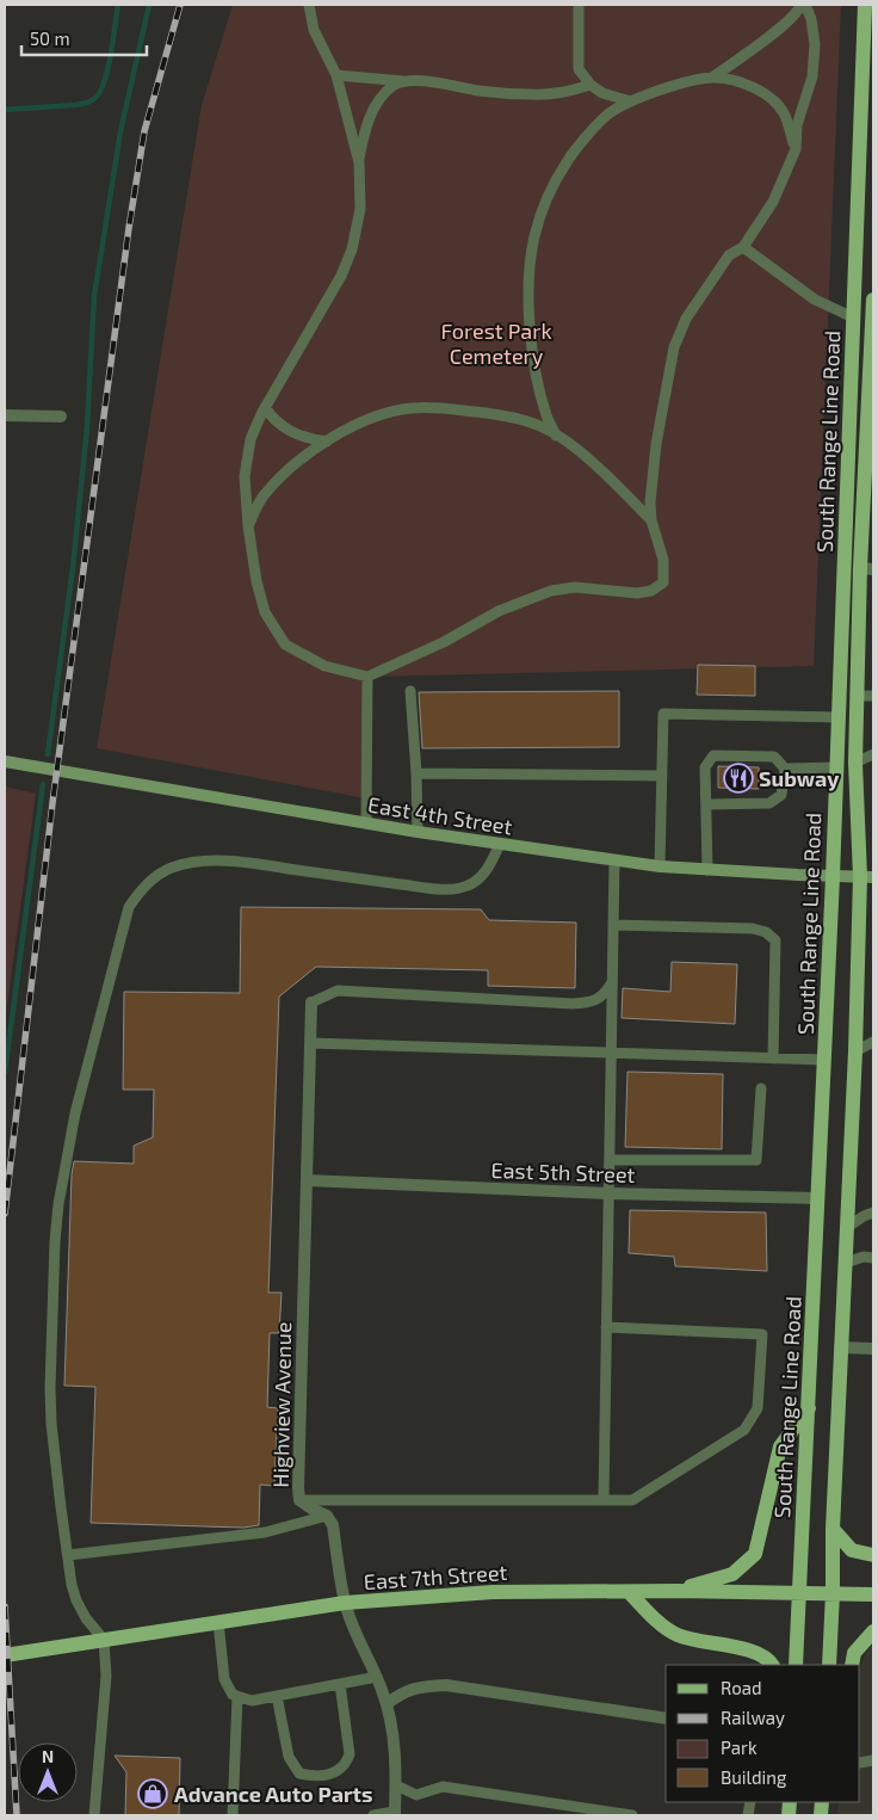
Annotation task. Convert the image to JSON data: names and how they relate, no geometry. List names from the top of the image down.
{
  "streets": {
    "main road": ["South Range Line Road", "East 7th Street"],
    "street": ["East 4th Street", "East 5th Street", "Highview Avenue"]
  },
  "crossings": [
    ["South Range Line Road", "East 4th Street"],
    ["South Range Line Road", "East 5th Street"],
    ["South Range Line Road", "East 7th Street"],
    ["East 5th Street", "Highview Avenue"]
  ],
  "parks": ["Forest Park Cemetery"],
  "places": {
    "restaurant": ["Subway"],
    "shop": ["Advance Auto Parts"]
  },
  "legend": [
    "Road",
    "Railway",
    "Park",
    "Building"
  ],
  "scale_bar": "50 m",
  "north": "top"
}
